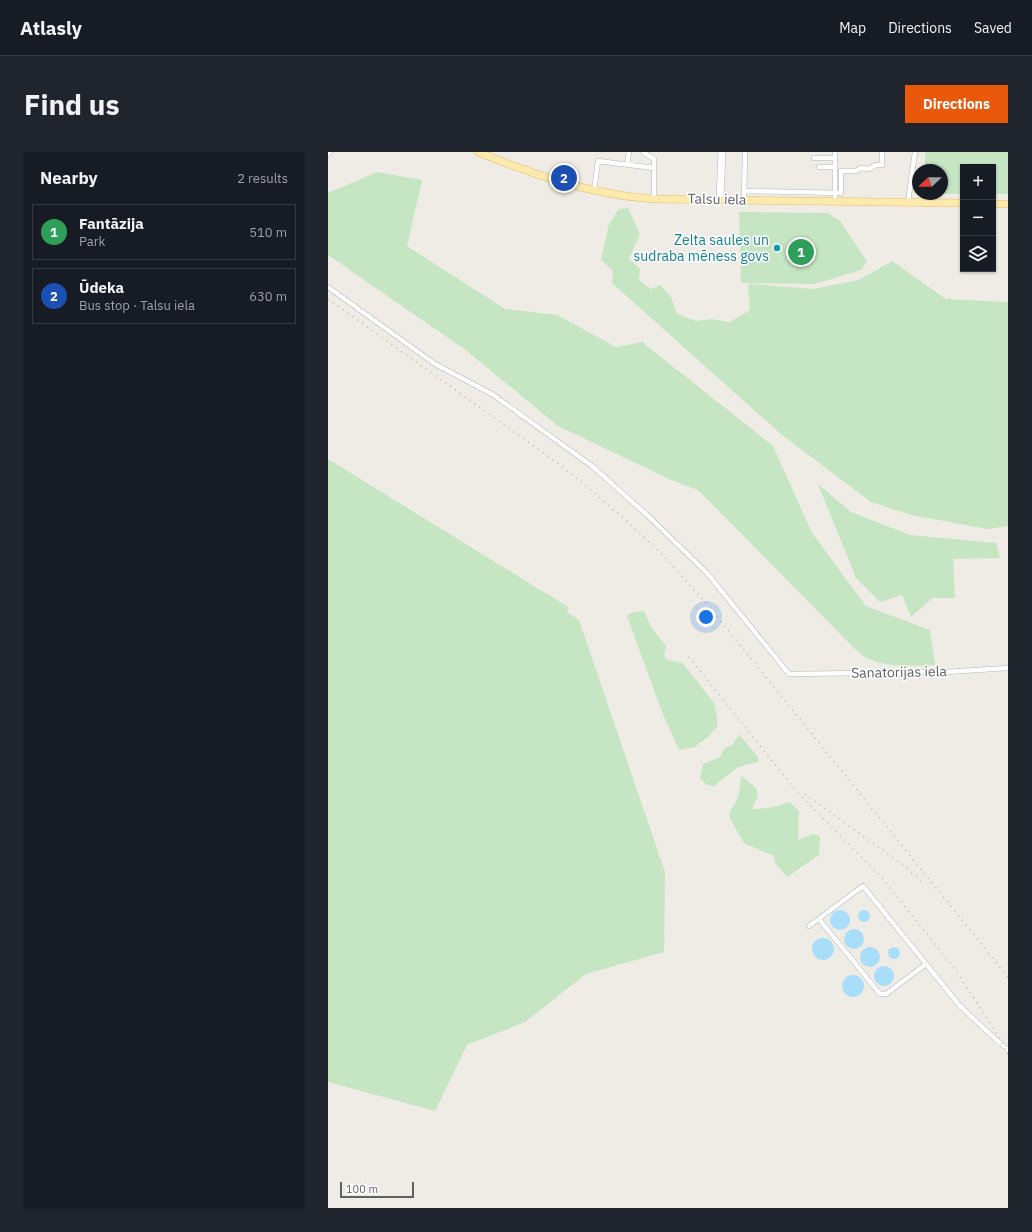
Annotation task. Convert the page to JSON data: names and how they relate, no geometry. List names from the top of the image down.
{
  "streets": {
    "main road": ["Talsu iela"],
    "street": ["Sanatorijas iela"]
  },
  "places": ["Zelta saules un sudraba mēness govs"],
  "scale_bar": "100 m",
  "north": "left",
  "page": {
    "header": "Atlasly",
    "nav": ["Map", "Directions", "Saved"],
    "buttons": "Directions",
    "title": "Find us",
    "heading": ["Nearby", "2 results"],
    "pins": ["2", "1"],
    "map_buttons": ["+", "−"],
    "list": [
      {
        "mark": "1",
        "name": "Fantāzija",
        "note": "Park",
        "value": "510 m"
      },
      {
        "mark": "2",
        "name": "Ūdeka",
        "note": "Bus stop · Talsu iela",
        "value": "630 m"
      }
    ],
    "scale": "100 m"
  }
}
